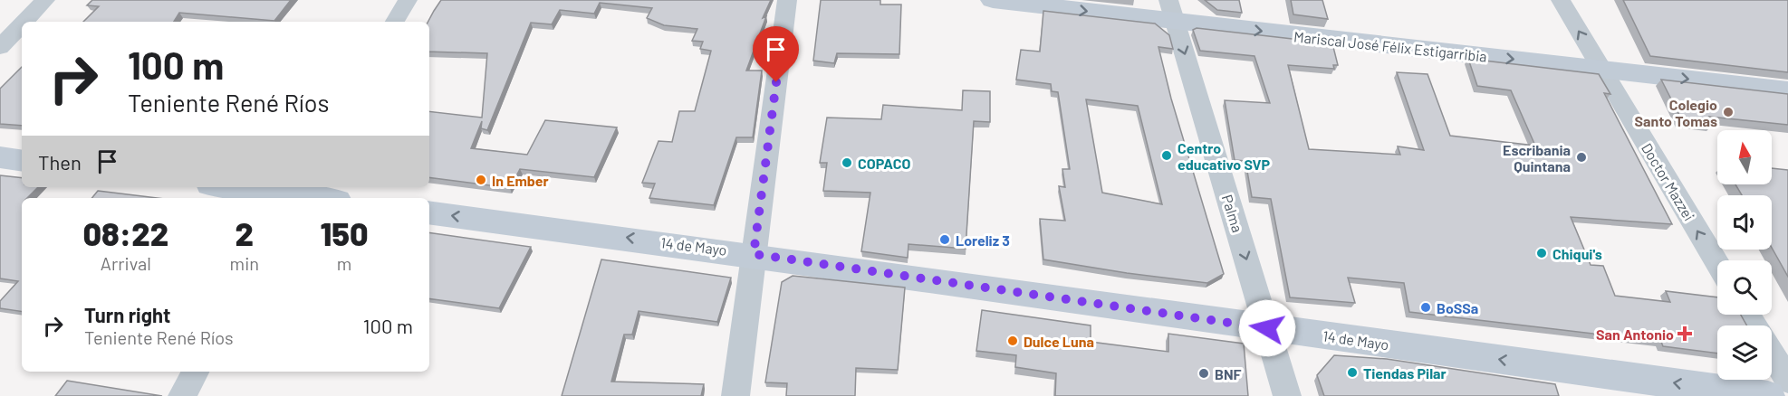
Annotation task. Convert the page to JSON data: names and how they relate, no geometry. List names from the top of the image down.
{
  "streets": {
    "main road": ["Mariscal José Félix Estigarribia", "14 de Mayo"],
    "street": ["Doctor Mazzei", "Palma"]
  },
  "crossings": [
    ["Mariscal José Félix Estigarribia", "Doctor Mazzei"],
    ["Mariscal José Félix Estigarribia", "Palma"],
    ["Palma", "14 de Mayo"]
  ],
  "one_way": [
    "Mariscal José Félix Estigarribia",
    "Doctor Mazzei",
    "Palma",
    "14 de Mayo"
  ],
  "places": {
    "other": [
      "Colegio Santo Tomas",
      "Centro educativo SVP",
      "Escribania Quintana",
      "COPACO",
      "In Ember",
      "Loreliz 3",
      "Chiqui's",
      "BoSSa",
      "Dulce Luna",
      "Tiendas Pilar",
      "BNF"
    ],
    "health": ["San Antonio"]
  },
  "north": "top",
  "page": {
    "turn": ["100 m", "Teniente René Ríos"],
    "then": "Then",
    "eta": [
      "08:22",
      "Arrival",
      "2",
      "min",
      "150",
      "m"
    ],
    "list": [
      {
        "name": "Turn right",
        "note": "Teniente René Ríos",
        "value": "100 m"
      }
    ]
  }
}
